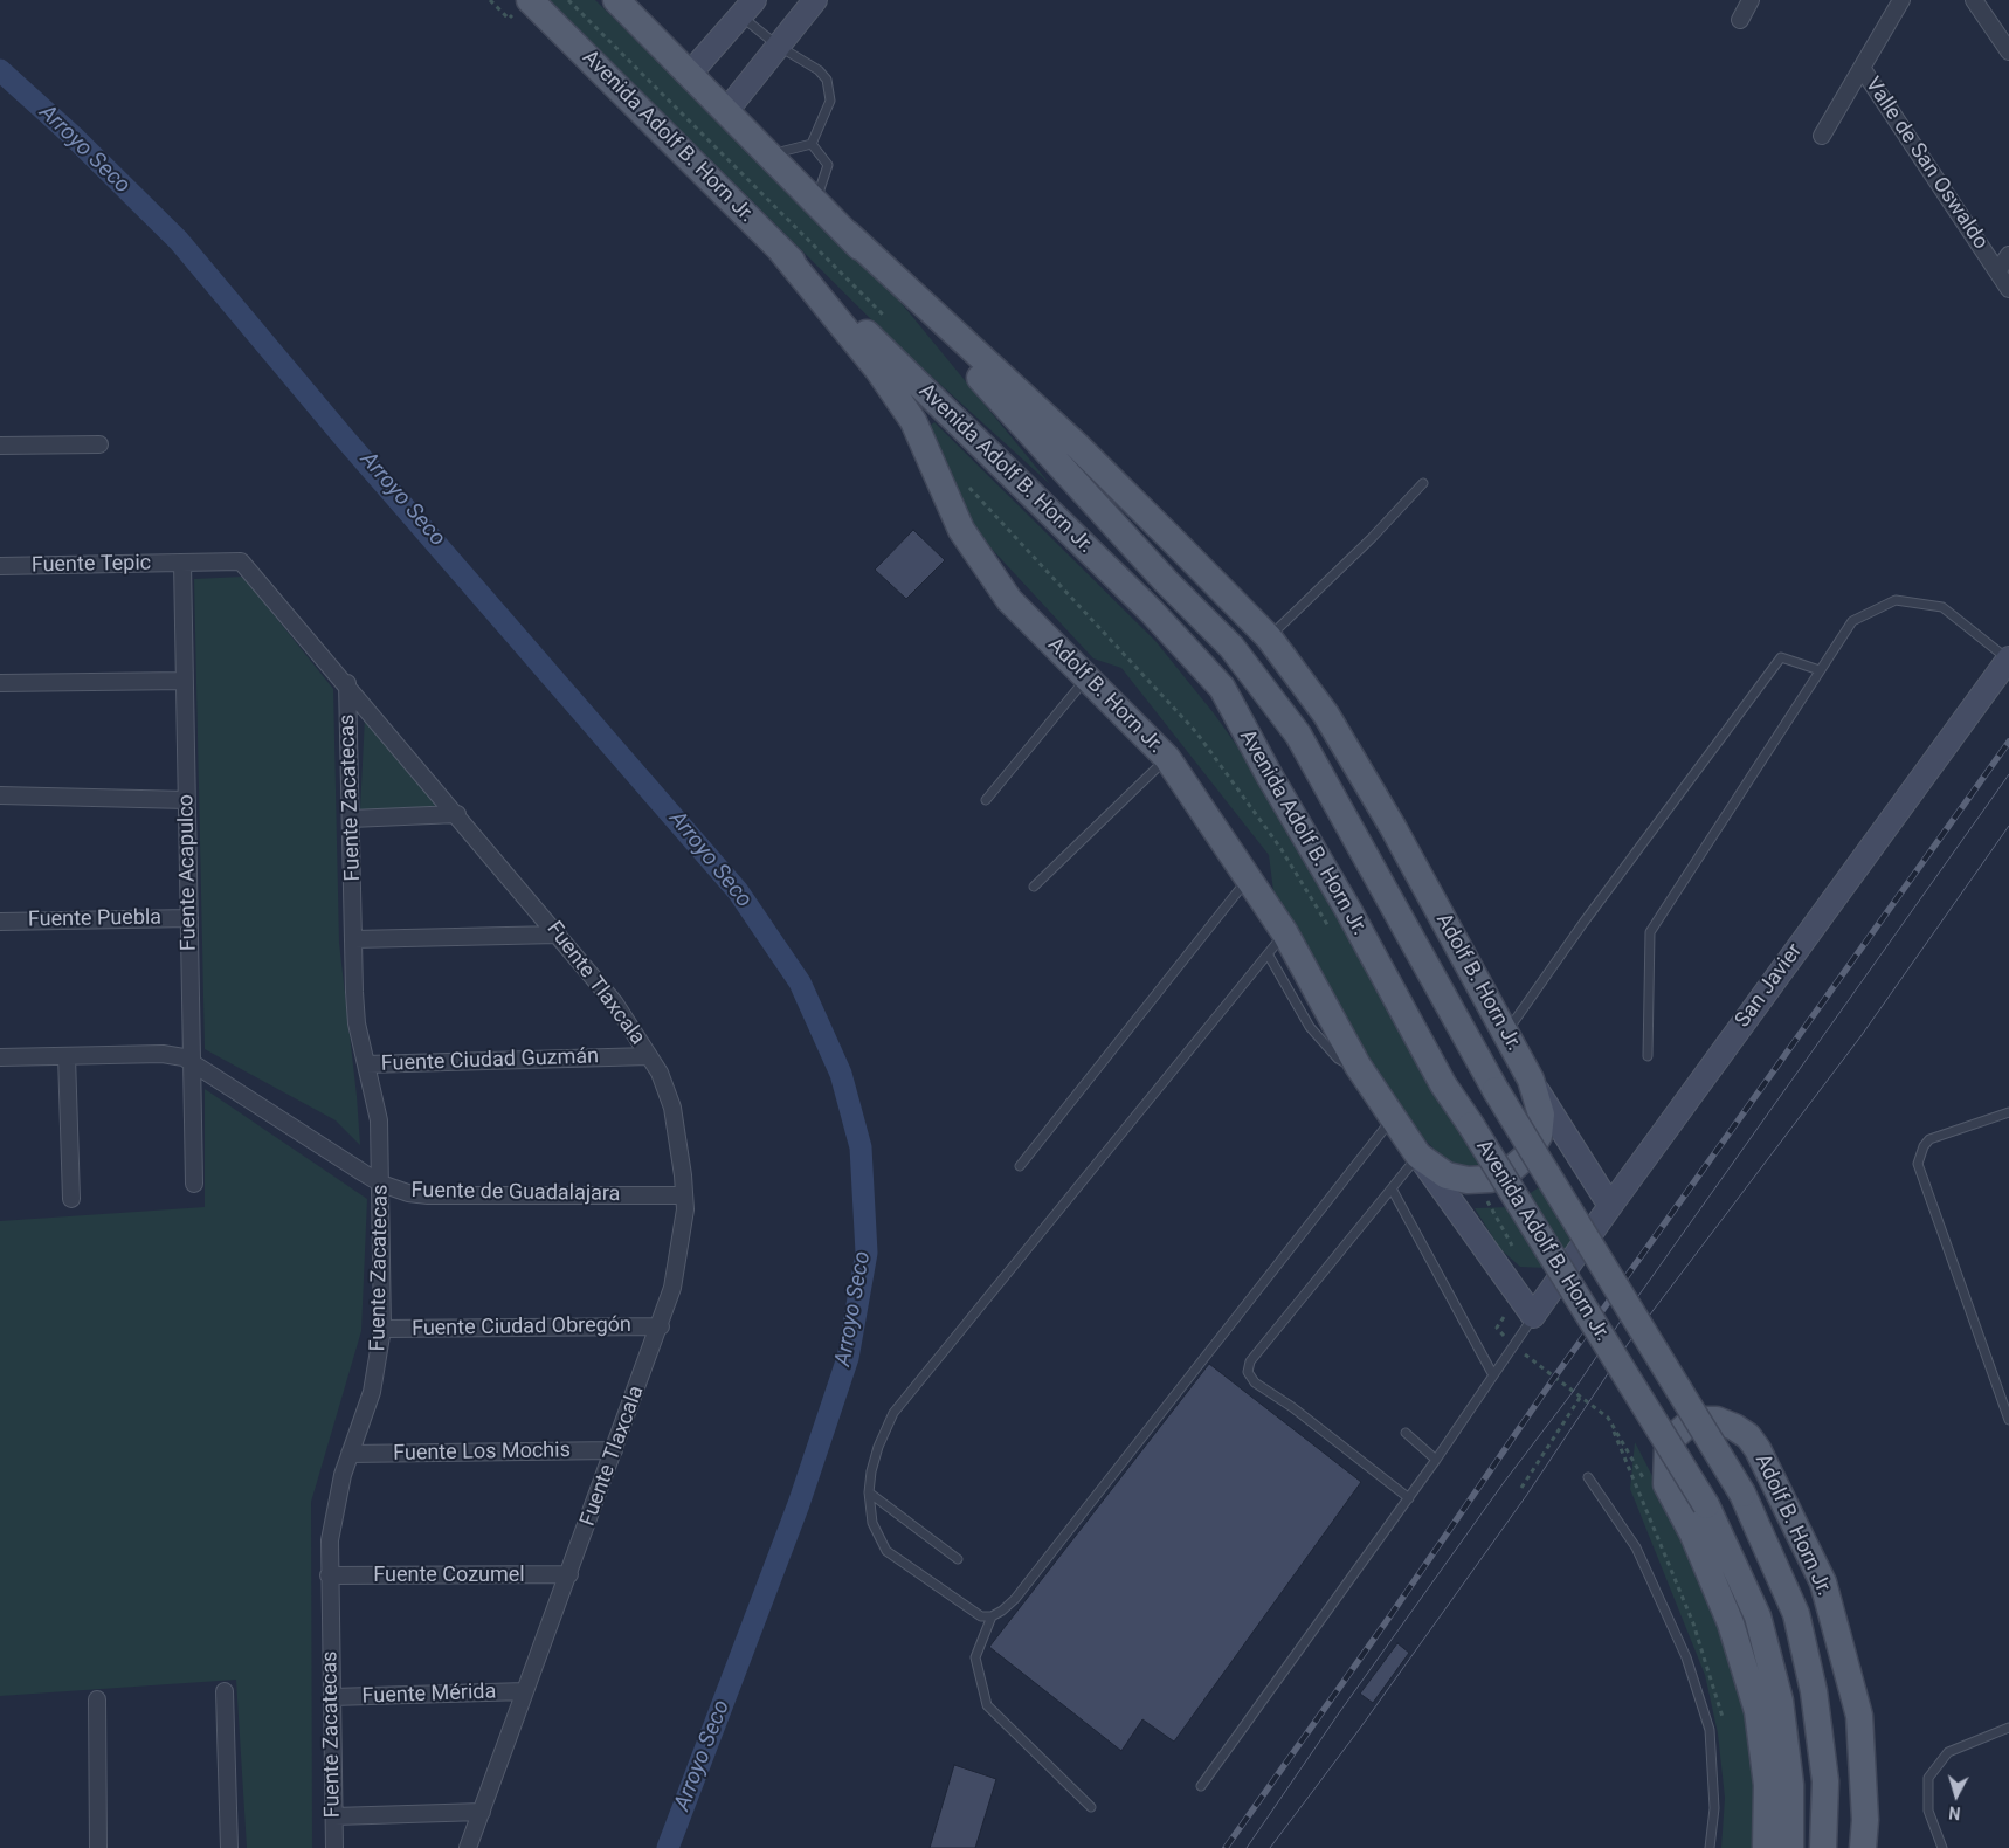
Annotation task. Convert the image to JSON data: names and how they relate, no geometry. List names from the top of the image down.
{
  "streets": {
    "main road": ["Avenida Adolf B. Horn Jr.", "Adolf B. Horn Jr."],
    "street": [
      "Valle de San Oswaldo",
      "Fuente Tepic",
      "Fuente Zacatecas",
      "Fuente Acapulco",
      "Fuente Puebla",
      "Fuente Tlaxcala",
      "San Javier",
      "Fuente Ciudad Guzmán",
      "Fuente de Guadalajara",
      "Fuente Ciudad Obregón",
      "Fuente Los Mochis",
      "Fuente Cozumel",
      "Fuente Mérida"
    ]
  },
  "crossings": [
    ["Avenida Adolf B. Horn Jr.", "Adolf B. Horn Jr."],
    ["Fuente Tepic", "Fuente Acapulco"],
    ["Fuente Tepic", "Fuente Tlaxcala"],
    ["Adolf B. Horn Jr.", "San Javier"],
    ["Fuente Zacatecas", "Fuente Tlaxcala"],
    ["Fuente Zacatecas", "Fuente Ciudad Guzmán"],
    ["Fuente Zacatecas", "Fuente de Guadalajara"],
    ["Fuente Zacatecas", "Fuente Ciudad Obregón"],
    ["Fuente Zacatecas", "Fuente Los Mochis"],
    ["Fuente Zacatecas", "Fuente Cozumel"],
    ["Fuente Zacatecas", "Fuente Mérida"],
    ["Fuente Acapulco", "Fuente Puebla"],
    ["Fuente Acapulco", "Fuente Tlaxcala"],
    ["Fuente Acapulco", "Fuente de Guadalajara"],
    ["Fuente Tlaxcala", "Fuente Ciudad Guzmán"],
    ["Fuente Tlaxcala", "Fuente de Guadalajara"],
    ["Fuente Tlaxcala", "Fuente Ciudad Obregón"],
    ["Fuente Tlaxcala", "Fuente Los Mochis"],
    ["Fuente Tlaxcala", "Fuente Cozumel"],
    ["Fuente Tlaxcala", "Fuente Mérida"]
  ],
  "water": ["Arroyo Seco"],
  "north": "bottom"
}
